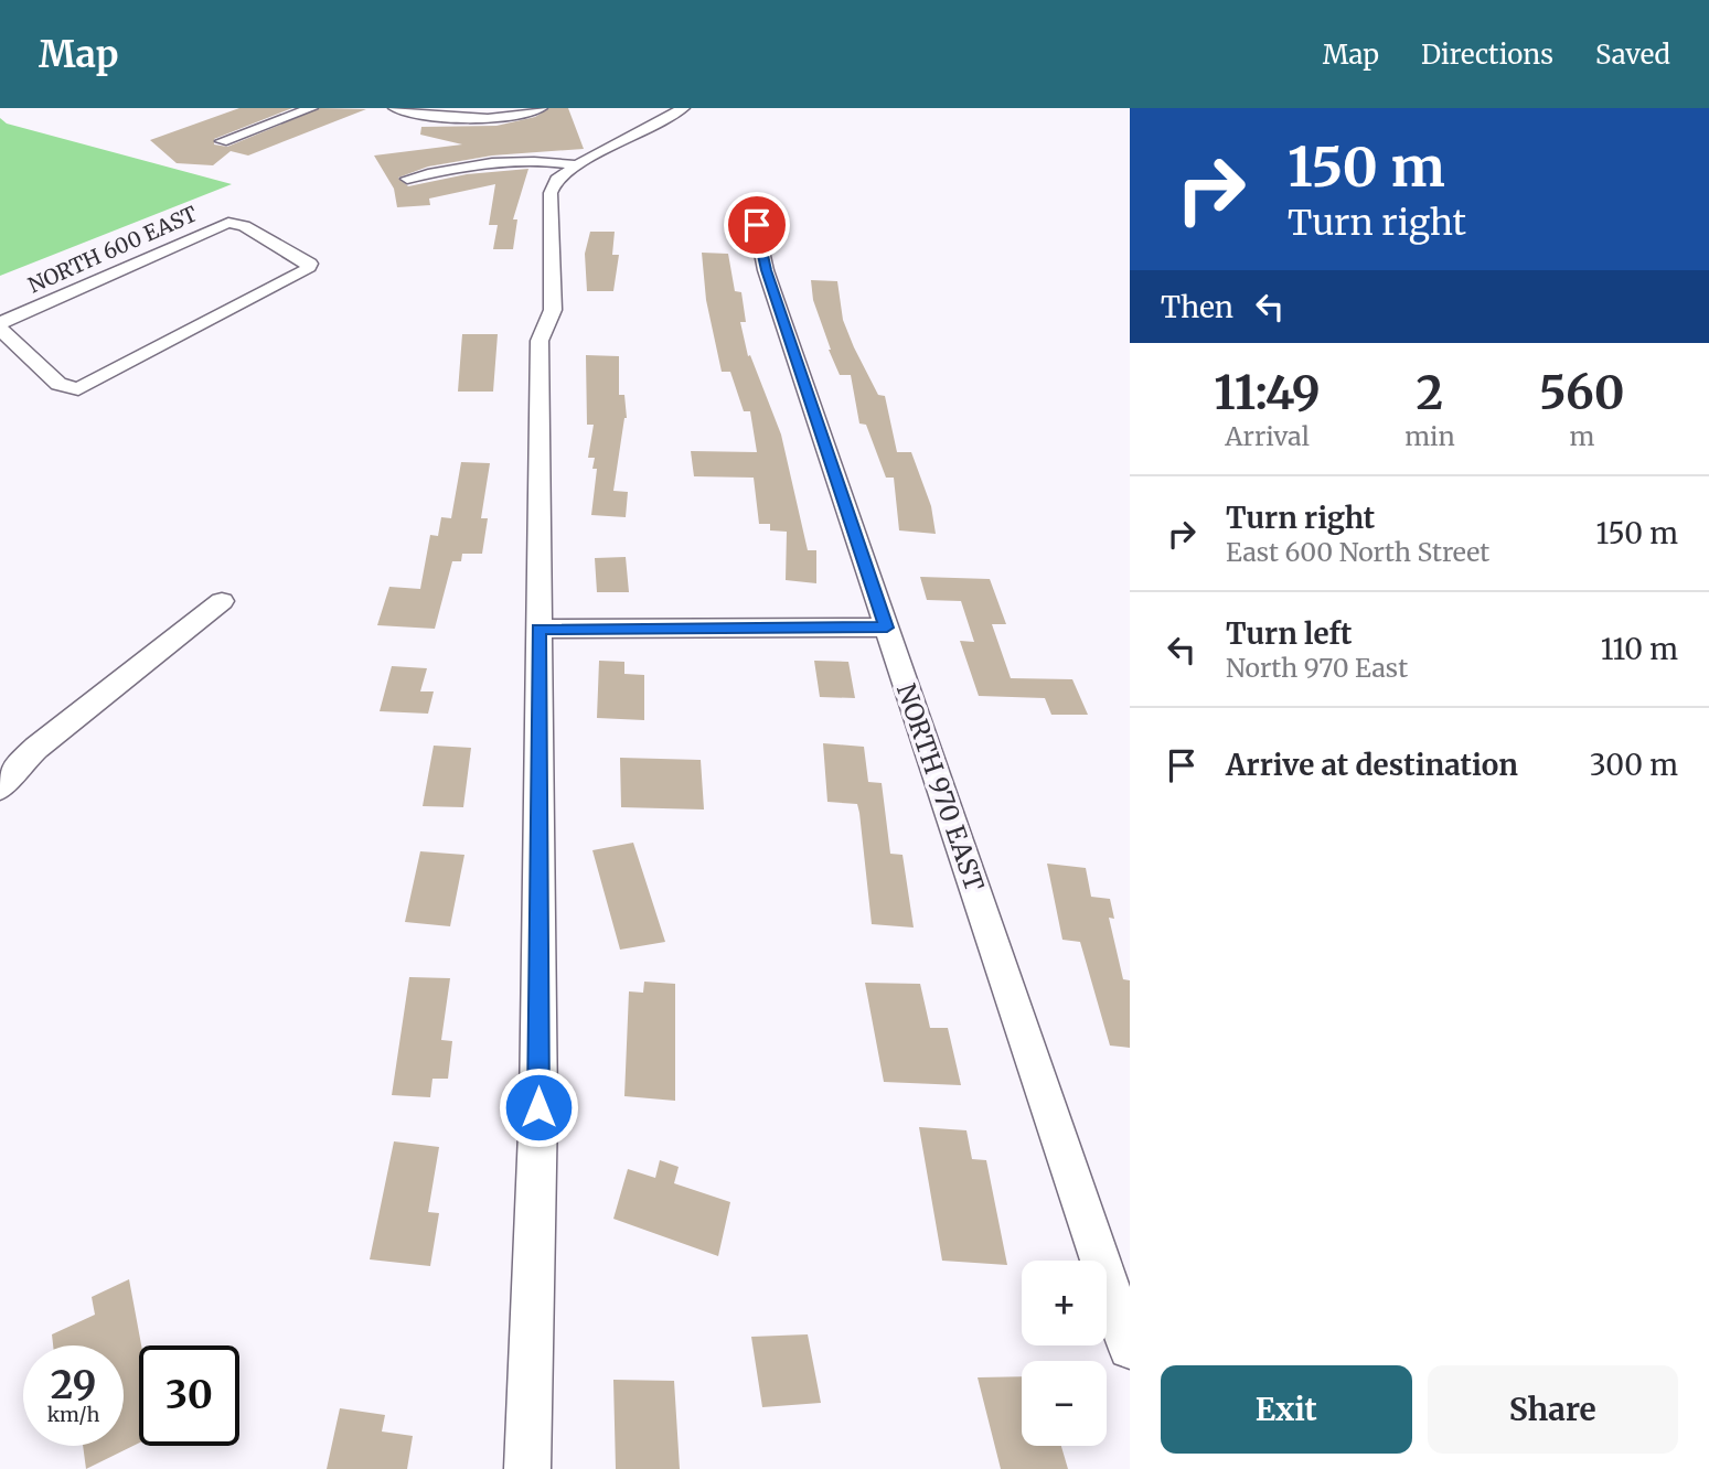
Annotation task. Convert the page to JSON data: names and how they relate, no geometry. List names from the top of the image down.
{
  "streets": {
    "street": ["NORTH 600 EAST", "NORTH 970 EAST"]
  },
  "page": {
    "header": "Map",
    "nav": ["Map", "Directions", "Saved"],
    "turn": ["150 m", "Turn right"],
    "then": "Then",
    "eta": [
      "11:49",
      "Arrival",
      "2",
      "min",
      "560",
      "m"
    ],
    "list": [
      {
        "name": "Turn right",
        "note": "East 600 North Street",
        "value": "150 m"
      },
      {
        "name": "Turn left",
        "note": "North 970 East",
        "value": "110 m"
      },
      {
        "name": "Arrive at destination",
        "value": "300 m"
      }
    ],
    "map_buttons": ["+", "−"],
    "speed": "29 km/h",
    "limit": "30",
    "buttons": ["Exit", "Share"]
  }
}
